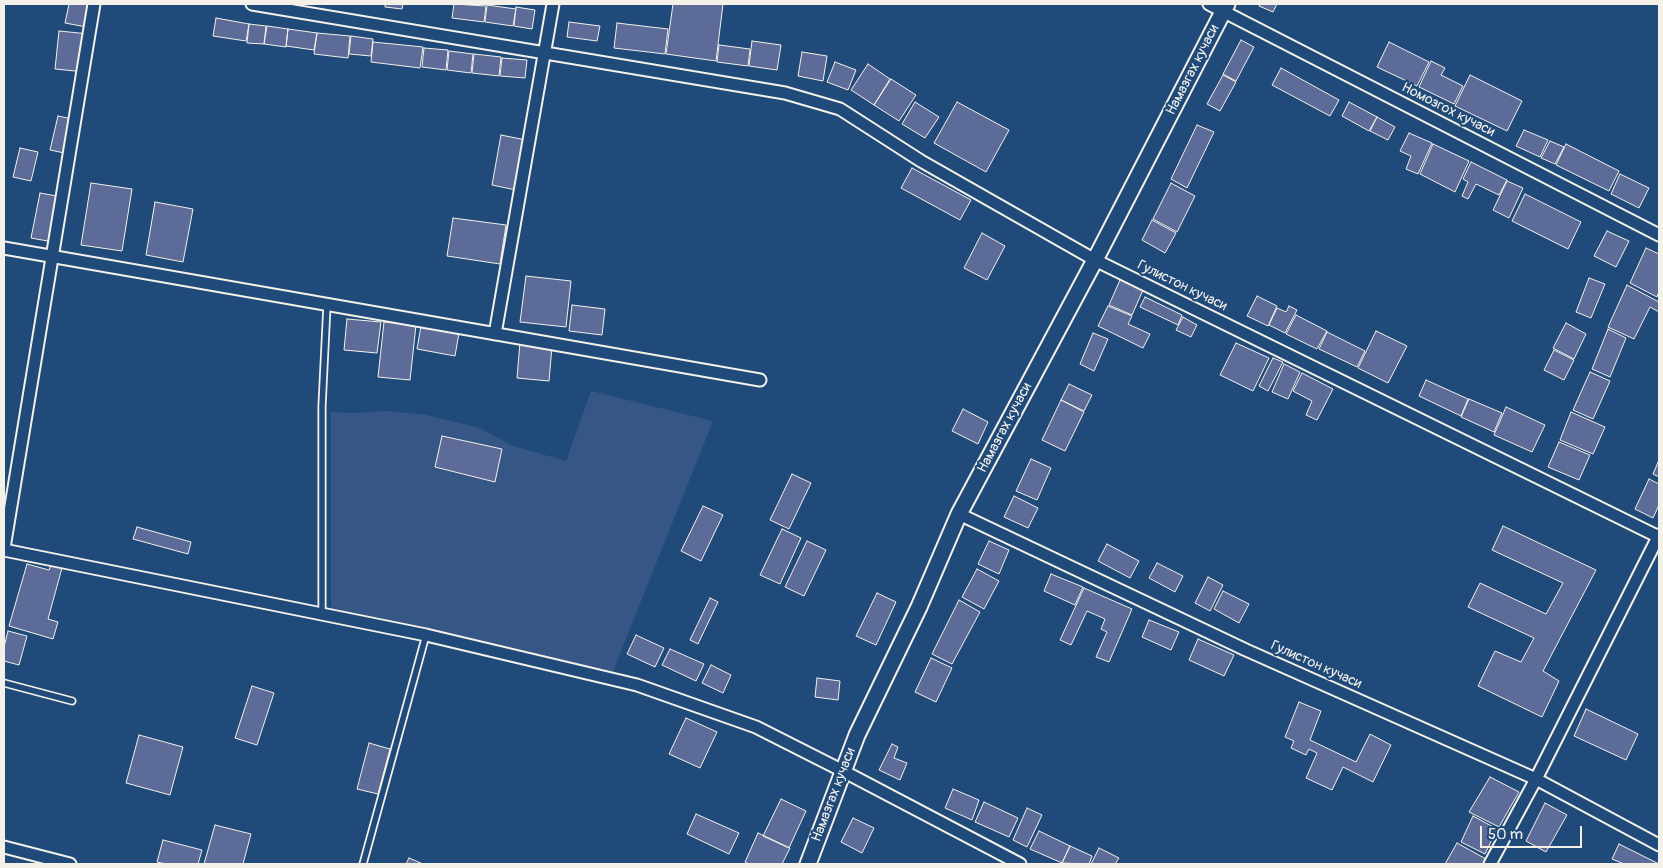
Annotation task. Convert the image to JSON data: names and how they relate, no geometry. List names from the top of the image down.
{
  "streets": {
    "street": ["Намазгах кучаси", "Номозгох кучаси", "Гулистон кучаси"]
  },
  "crossings": [
    ["Намазгах кучаси", "Номозгох кучаси"],
    ["Намазгах кучаси", "Гулистон кучаси"]
  ],
  "scale_bar": "50 m"
}
